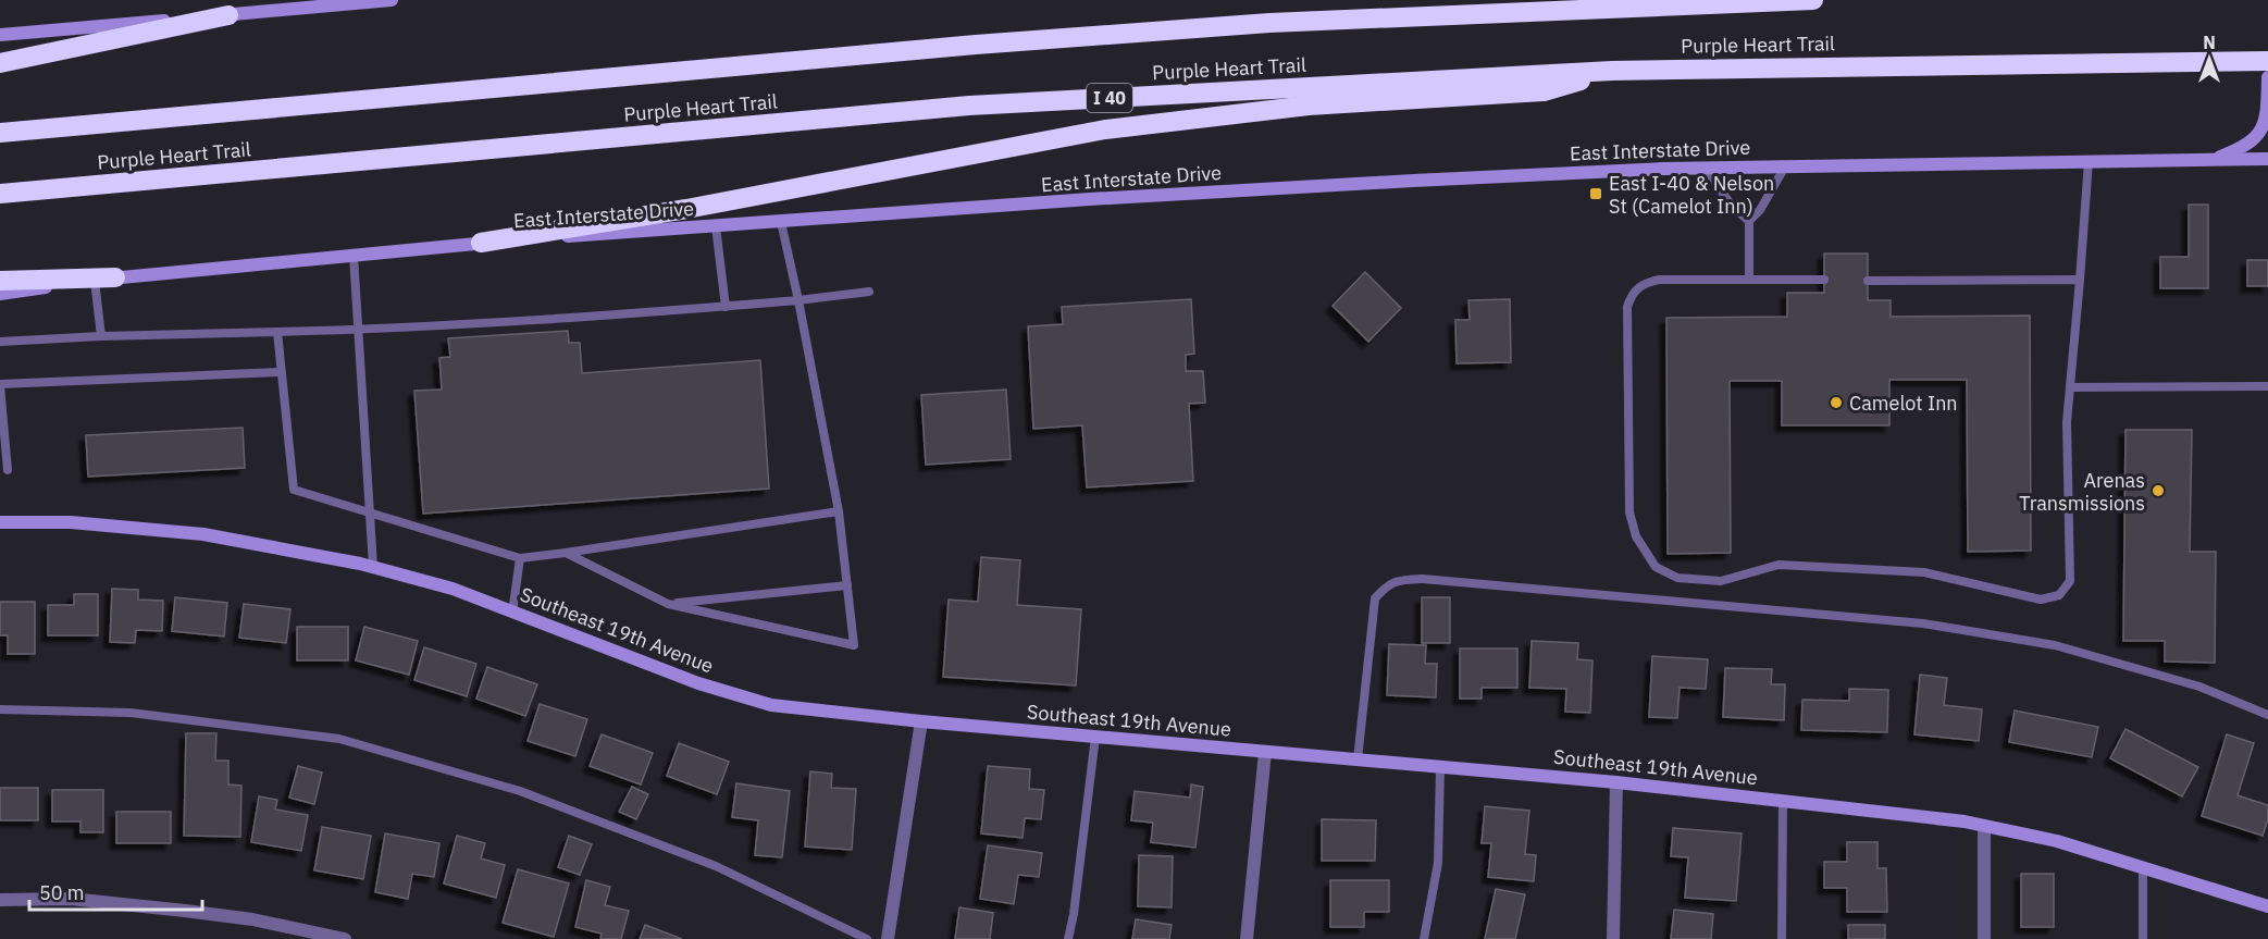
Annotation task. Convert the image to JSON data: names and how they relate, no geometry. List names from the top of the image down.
{
  "streets": {
    "highway": ["Purple Heart Trail", "I 40"],
    "main road": ["East Interstate Drive", "Southeast 19th Avenue"]
  },
  "places": {
    "transit": ["East I-40 & Nelson St (Camelot Inn)"],
    "other": ["Camelot Inn", "Arenas Transmissions"]
  },
  "scale_bar": "50 m",
  "north": "top"
}
